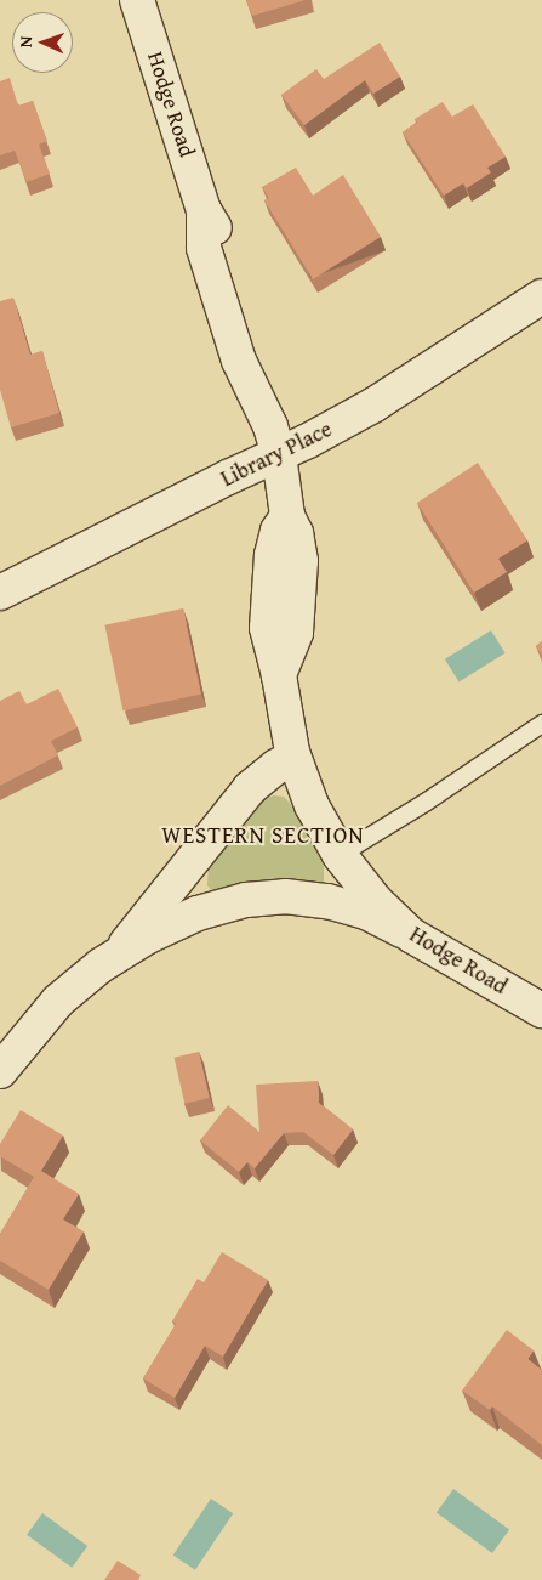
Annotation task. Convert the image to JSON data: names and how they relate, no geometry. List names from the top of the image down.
{
  "streets": {
    "street": ["Hodge Road", "Library Place"]
  },
  "crossings": [
    ["Hodge Road", "Library Place"]
  ],
  "districts": ["WESTERN SECTION"],
  "north": "left"
}
